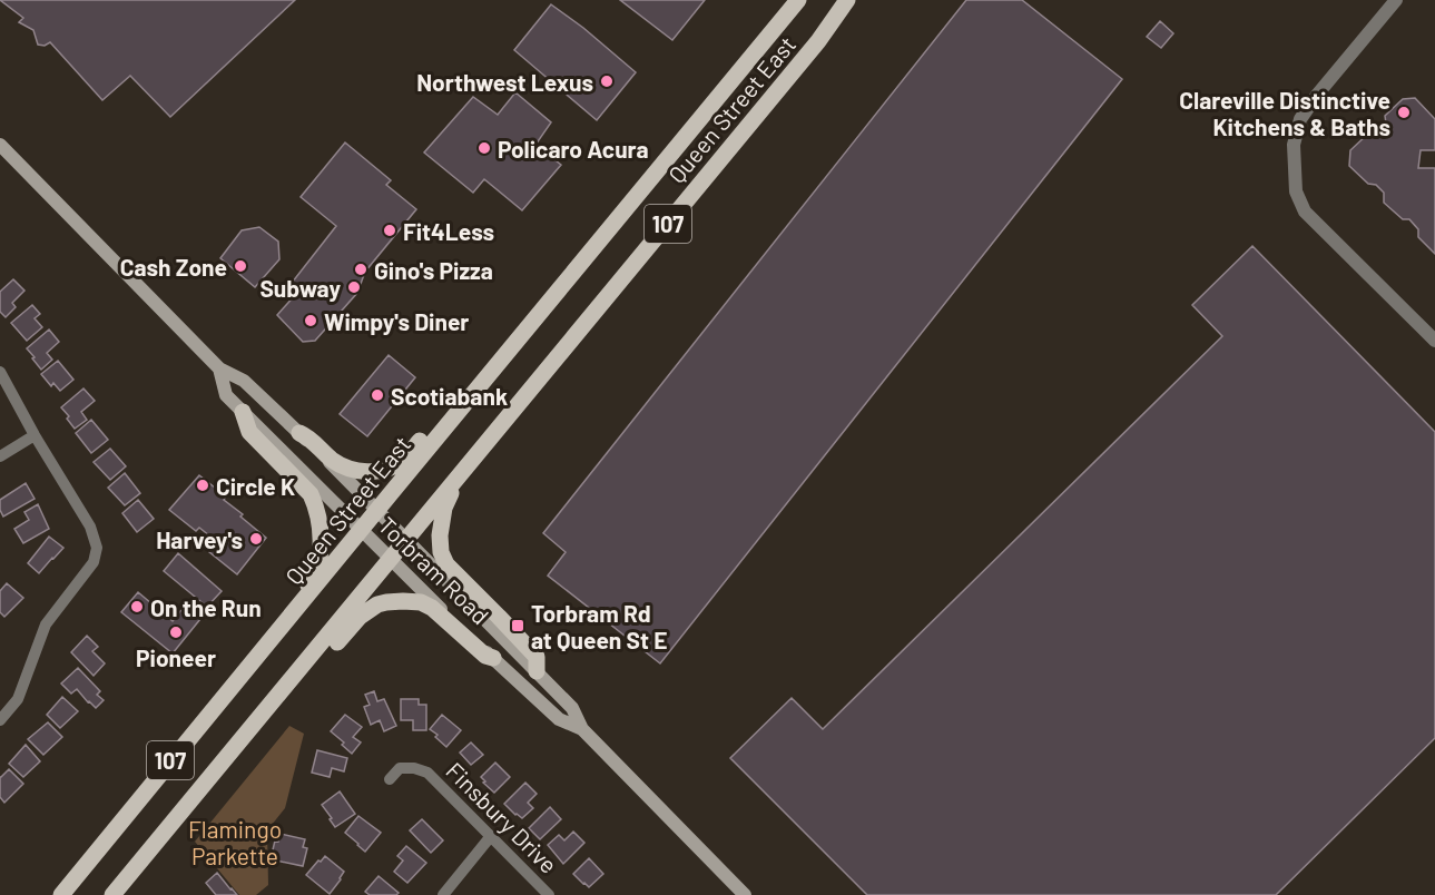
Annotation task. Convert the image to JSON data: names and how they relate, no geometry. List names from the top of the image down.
{
  "streets": {
    "main road": ["Queen Street East", "107", "Torbram Road"],
    "street": ["Finsbury Drive"]
  },
  "crossings": [
    ["Queen Street East", "Torbram Road"]
  ],
  "parks": ["Flamingo Parkette"],
  "places": {
    "other": [
      "Northwest Lexus",
      "Clareville Distinctive Kitchens & Baths",
      "Policaro Acura",
      "Fit4Less",
      "Cash Zone",
      "Gino's Pizza",
      "Subway",
      "Wimpy's Diner",
      "Scotiabank",
      "Circle K",
      "Harvey's",
      "On the Run",
      "Pioneer"
    ],
    "transit": ["Torbram Rd at Queen St E"]
  }
}
